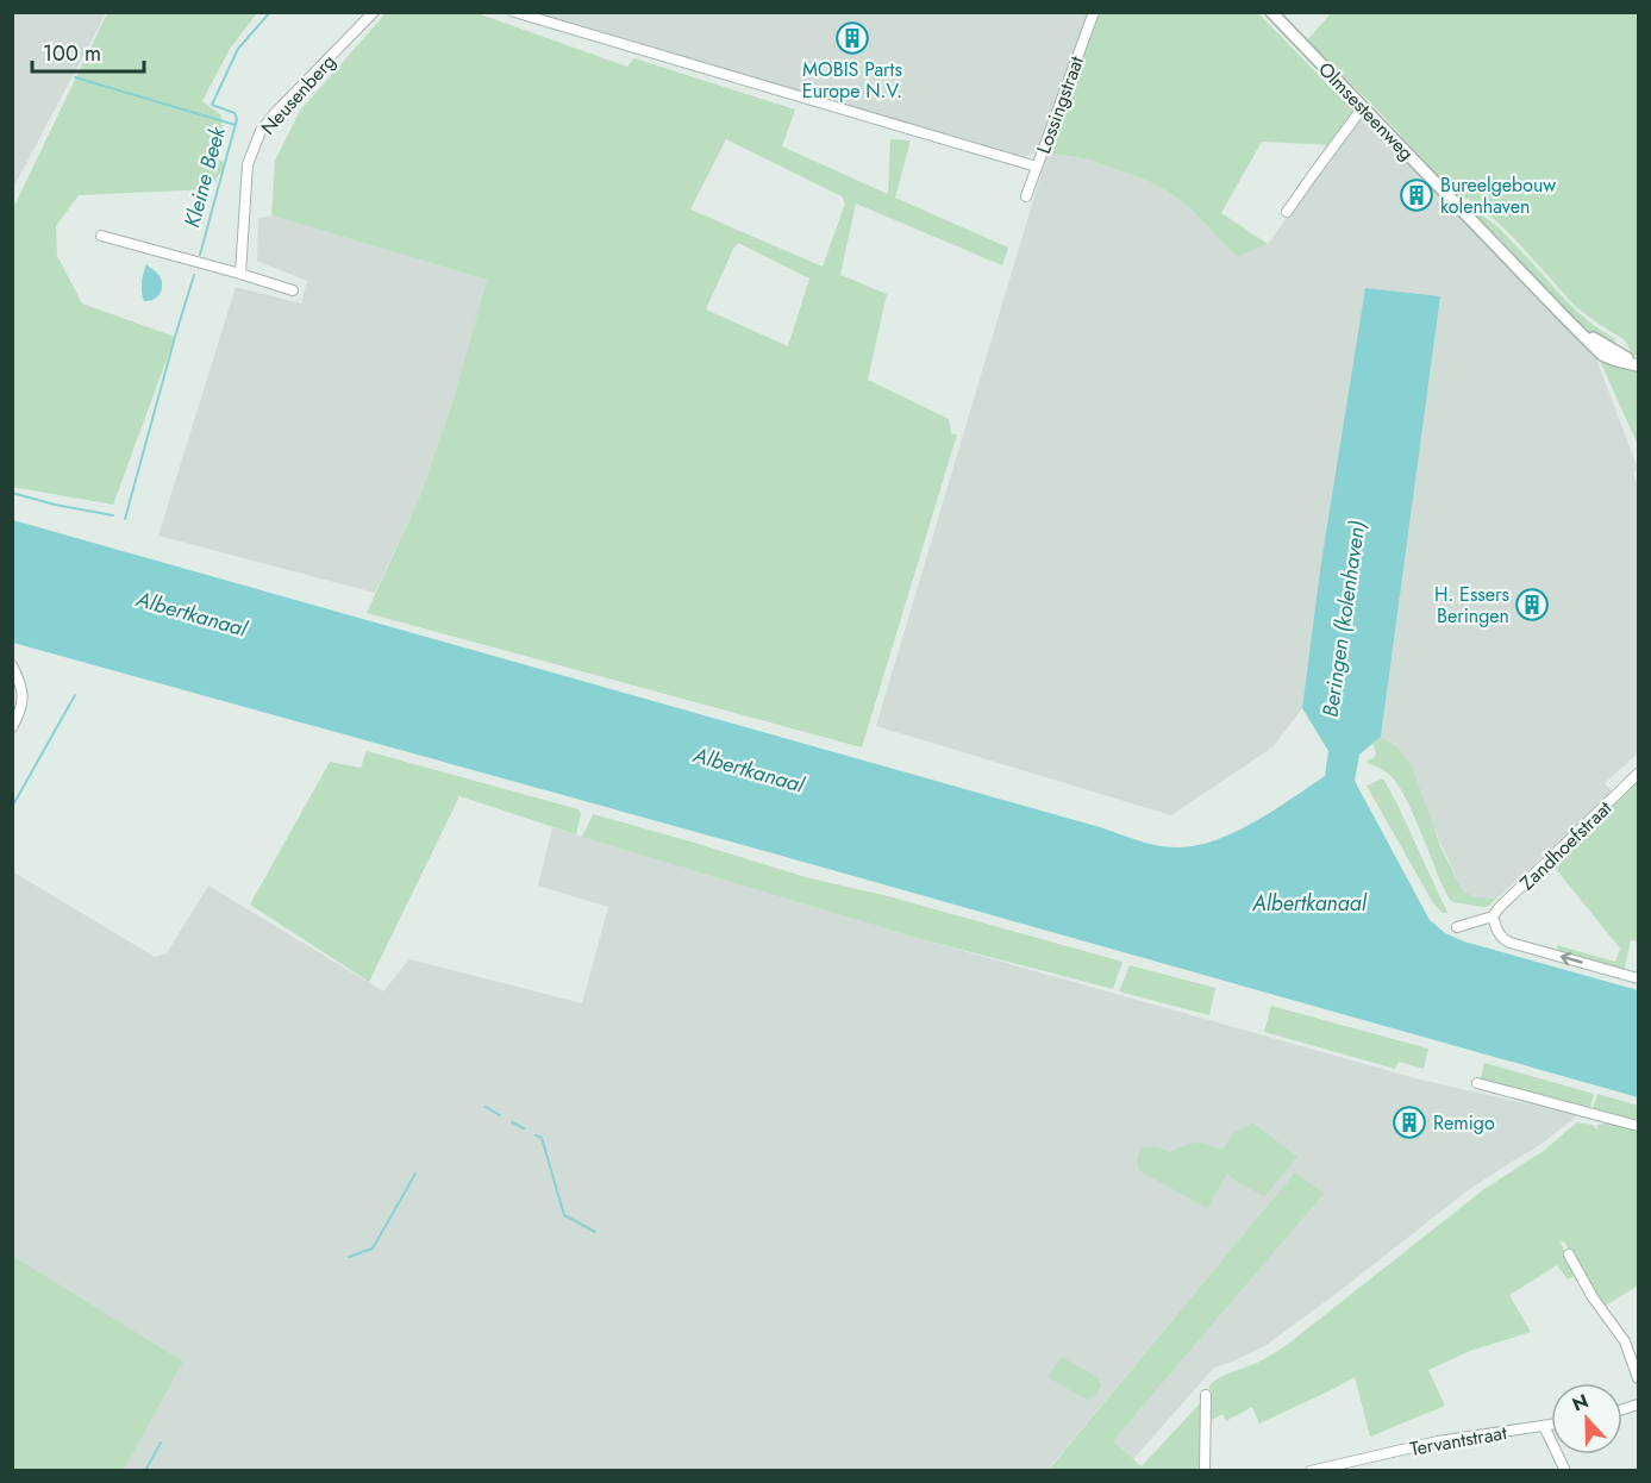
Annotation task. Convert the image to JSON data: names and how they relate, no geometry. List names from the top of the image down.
{
  "streets": {
    "street": [
      "Neusenberg",
      "Lossingstraat",
      "Olmsesteenweg",
      "Zandhoefstraat",
      "Tervantstraat"
    ]
  },
  "water": ["Kleine Beek", "Albertkanaal", "Beringen (kolenhaven)"],
  "places": {
    "building": [
      "MOBIS Parts Europe N.V.",
      "Bureelgebouw kolenhaven",
      "H. Essers Beringen",
      "Remigo"
    ]
  },
  "scale_bar": "100 m",
  "north": "top"
}
